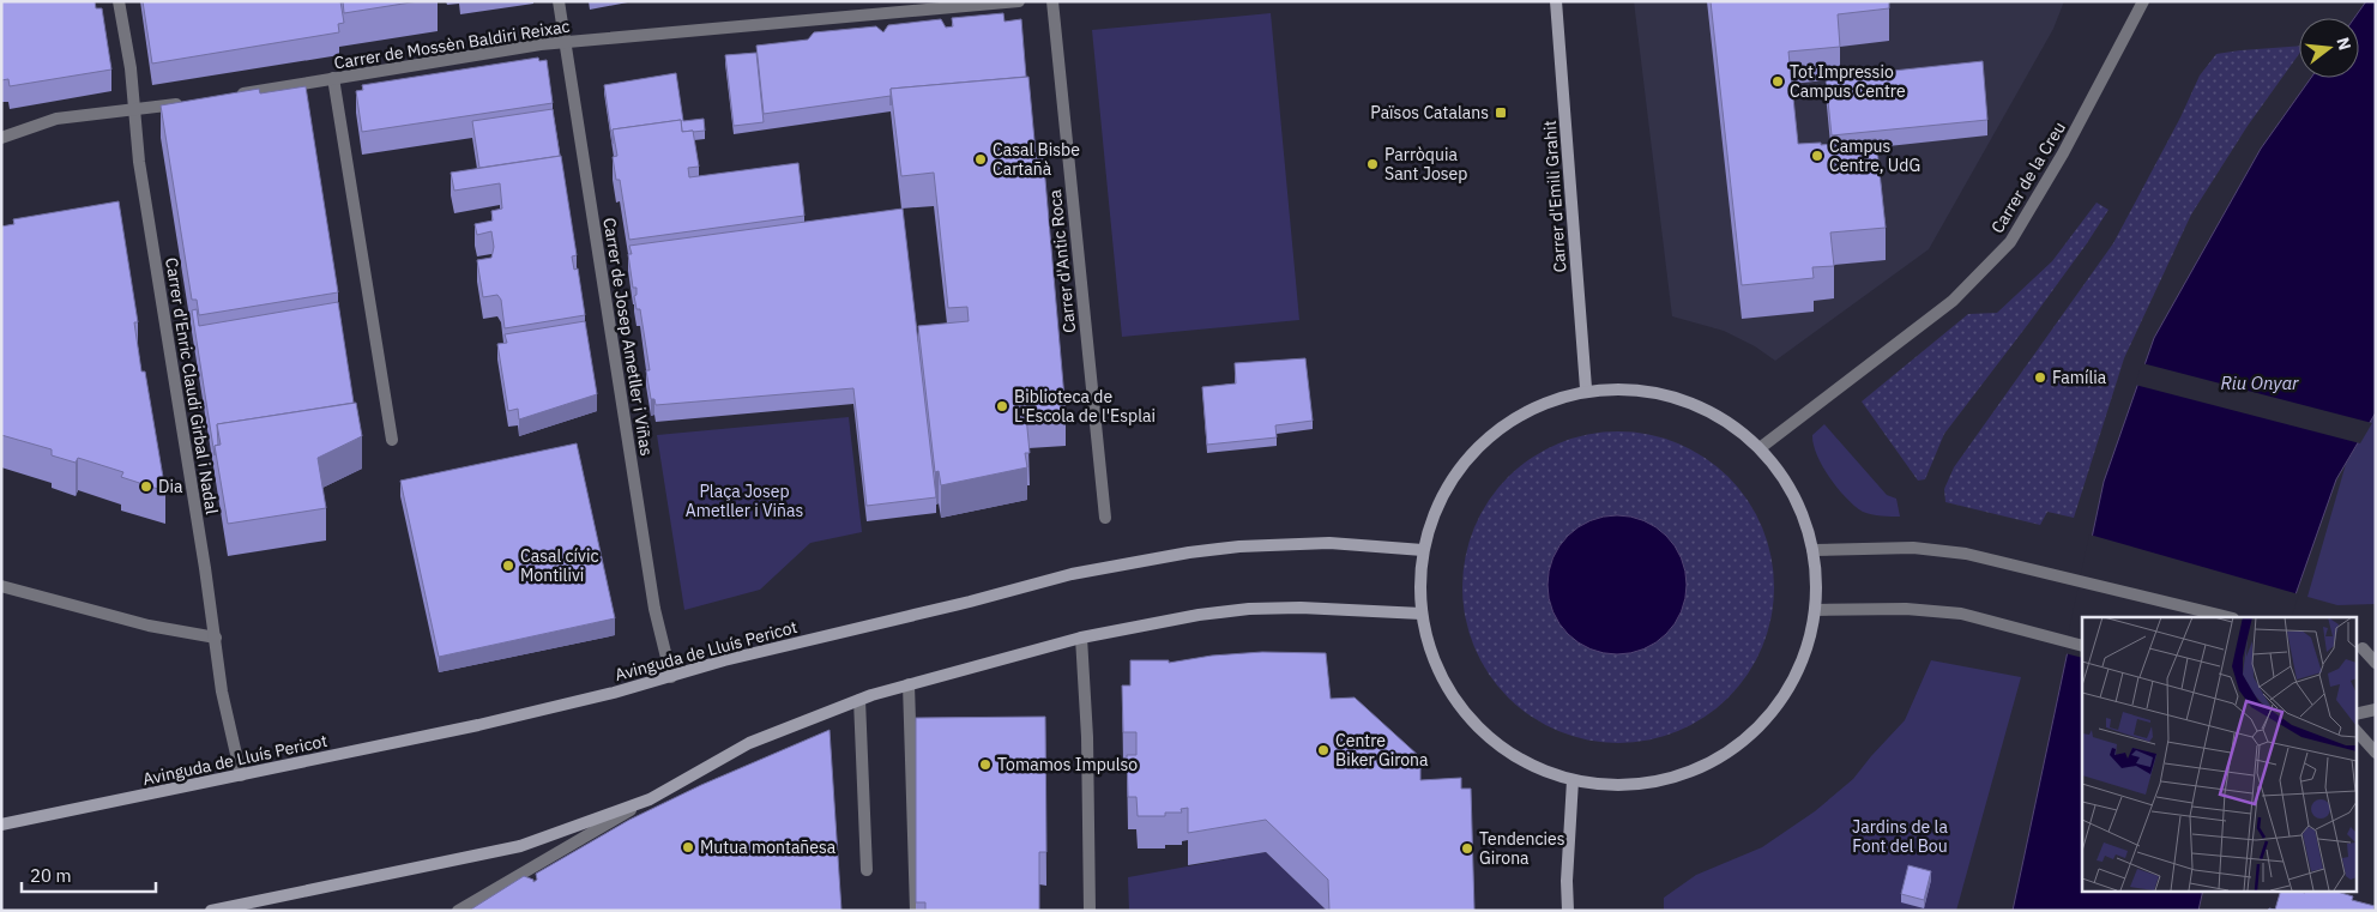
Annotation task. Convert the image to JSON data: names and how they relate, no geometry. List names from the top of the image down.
{
  "streets": {
    "street": [
      "Carrer de Mossèn Baldiri Reixac",
      "Carrer de la Creu",
      "Carrer d'Emili Grahit",
      "Carrer d'Antic Roca",
      "Carrer de Josep Ametller i Viñas",
      "Carrer d'Enric Claudi Girbal i Nadal",
      "Avinguda de Lluís Pericot"
    ]
  },
  "crossings": [
    ["Carrer de Mossèn Baldiri Reixac", "Carrer de Josep Ametller i Viñas"],
    ["Carrer de Josep Ametller i Viñas", "Avinguda de Lluís Pericot"],
    ["Carrer d'Enric Claudi Girbal i Nadal", "Avinguda de Lluís Pericot"]
  ],
  "water": ["Riu Onyar"],
  "parks": ["Plaça Josep Ametller i Viñas", "Jardins de la Font del Bou"],
  "places": {
    "other": [
      "Tot Impressio Campus Centre",
      "Campus Centre, UdG",
      "Casal Bisbe Cartañà",
      "Parròquia Sant Josep",
      "Família",
      "Biblioteca de L'Escola de l'Esplai",
      "Dia",
      "Casal cívic Montilivi",
      "Centre Biker Girona",
      "Tomamos Impulso",
      "Mutua montañesa",
      "Tendencies Girona"
    ],
    "transit": ["Països Catalans"]
  },
  "scale_bar": "20 m",
  "north": "right"
}
